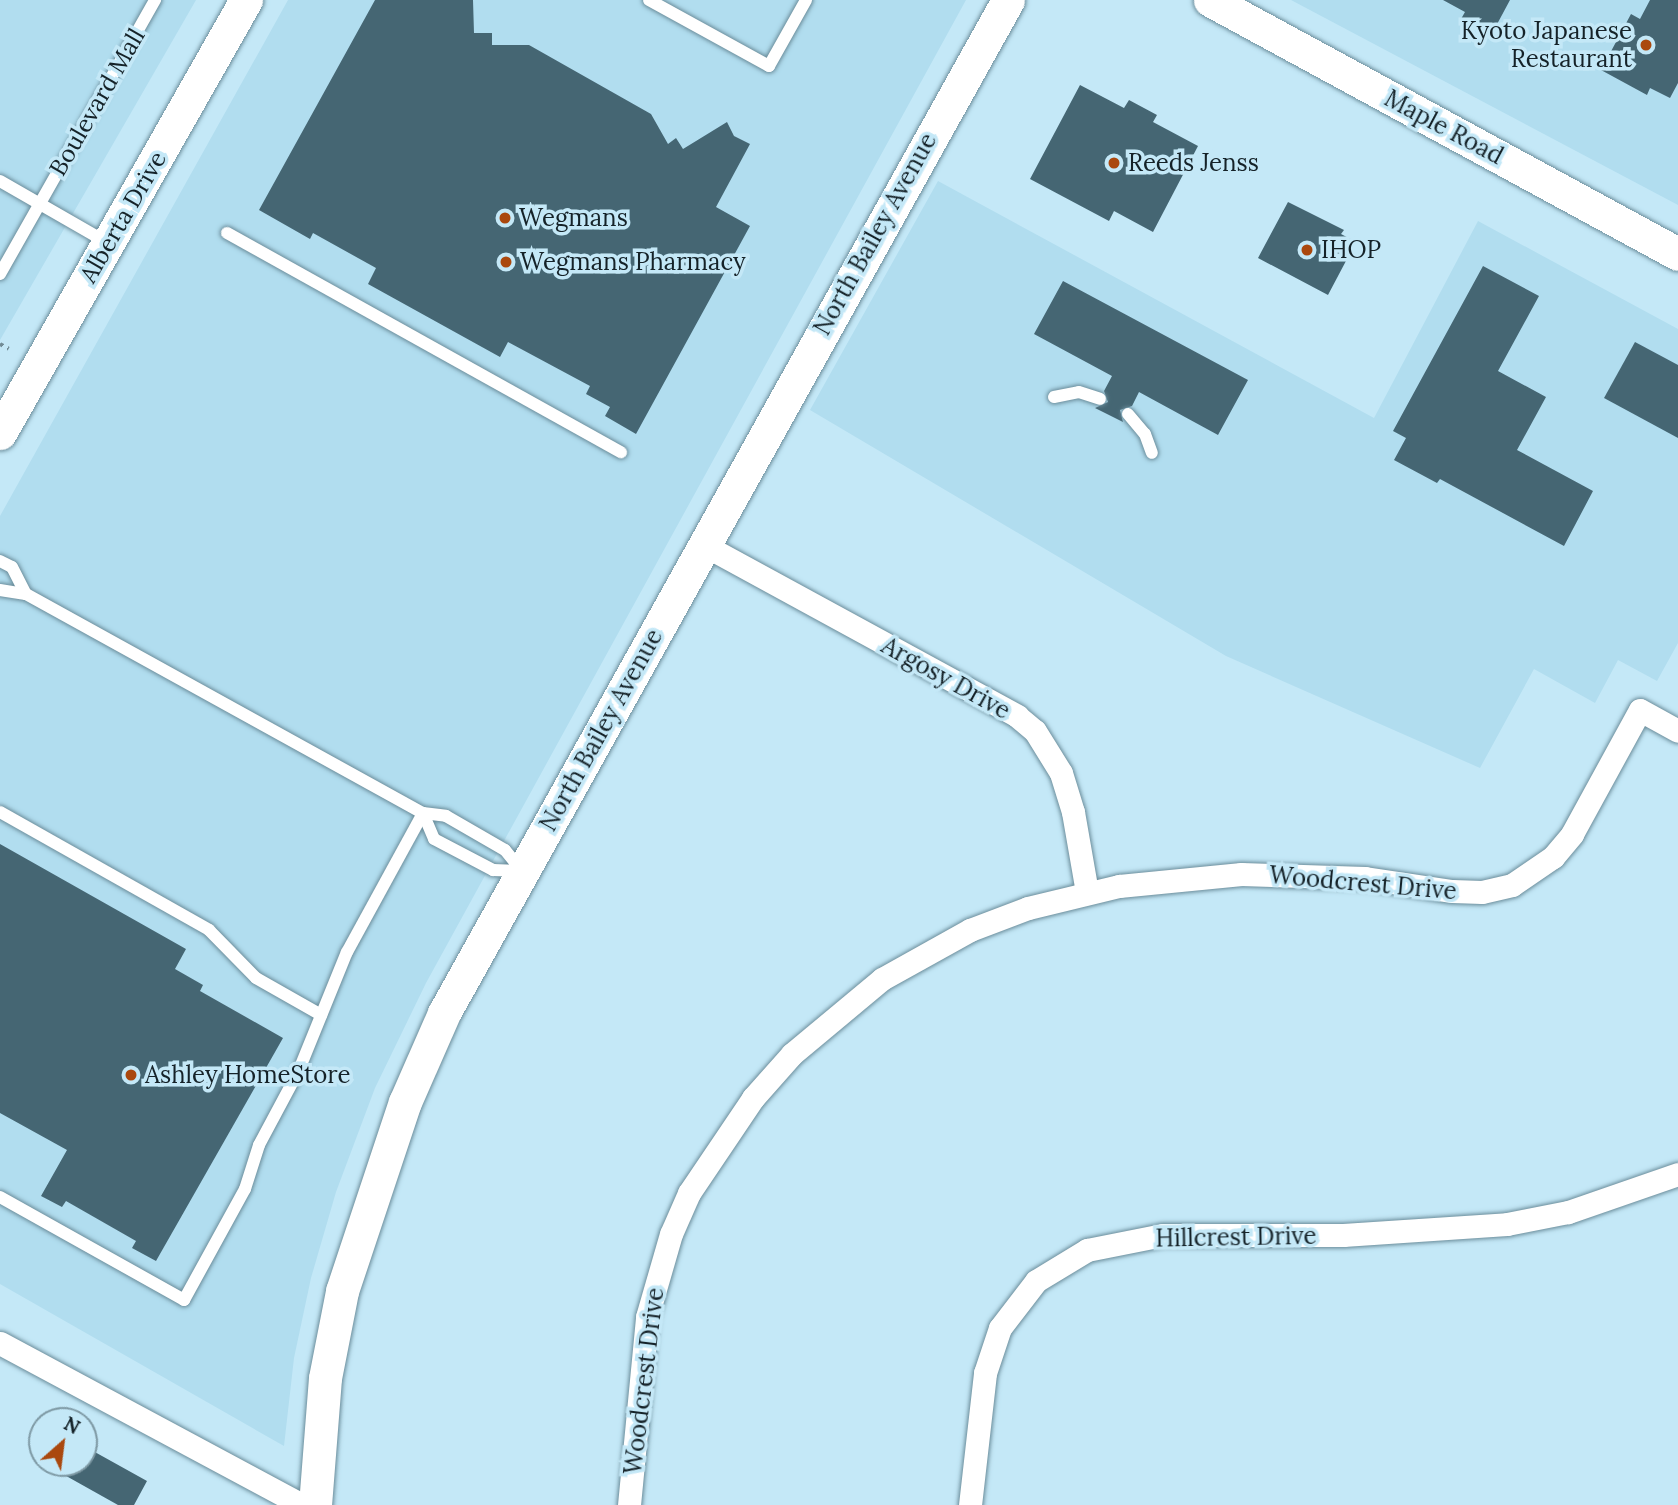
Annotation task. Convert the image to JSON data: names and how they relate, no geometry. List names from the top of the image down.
{
  "streets": {
    "street": [
      "Maple Road",
      "Alberta Drive",
      "North Bailey Avenue",
      "Argosy Drive",
      "Woodcrest Drive",
      "Hillcrest Drive"
    ],
    "lane": ["Boulevard Mall"]
  },
  "crossings": [
    ["Boulevard Mall", "Alberta Drive"],
    ["North Bailey Avenue", "Argosy Drive"],
    ["Argosy Drive", "Woodcrest Drive"]
  ],
  "places": [
    "Kyoto Japanese Restaurant",
    "Reeds Jenss",
    "Wegmans",
    "IHOP",
    "Wegmans Pharmacy",
    "Ashley HomeStore"
  ],
  "north": "top right"
}
